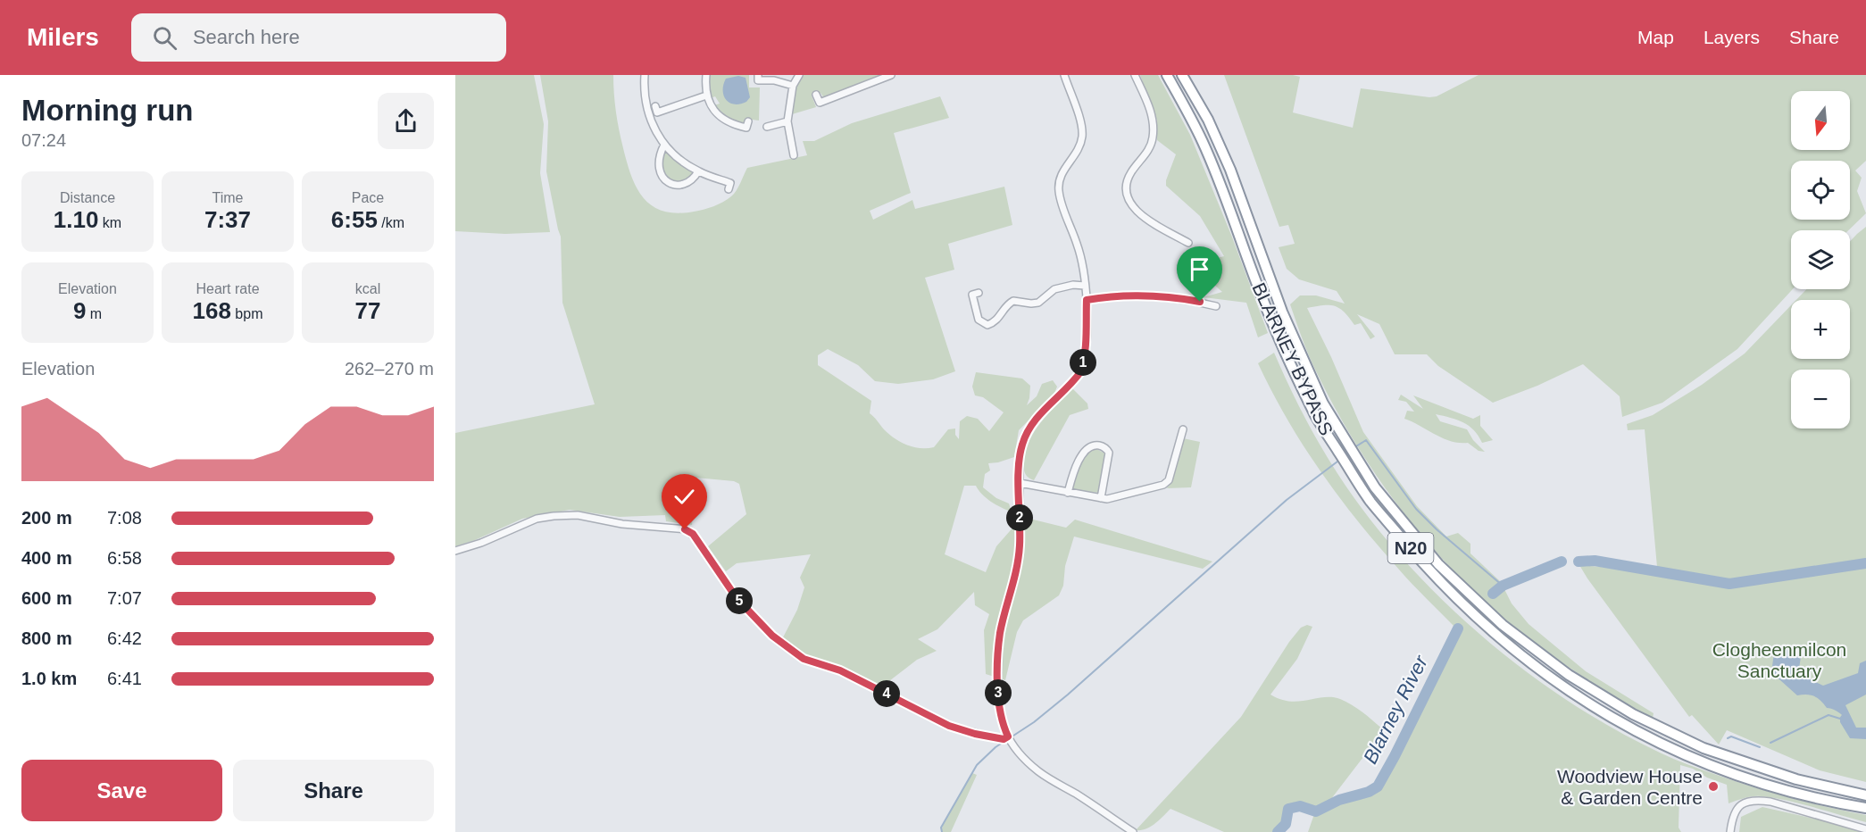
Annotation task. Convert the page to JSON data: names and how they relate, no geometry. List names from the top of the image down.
{
  "streets": {
    "highway": ["BLARNEY BYPASS", "N20"]
  },
  "crossings": [
    ["BLARNEY BYPASS", "N20"]
  ],
  "water": ["Blarney River"],
  "parks": ["Clogheenmilcon Sanctuary"],
  "places": ["Woodview House & Garden Centre"],
  "north": "bottom",
  "page": {
    "header": "Milers",
    "search": "Search here",
    "nav": ["Map", "Layers", "Share"],
    "heading": ["Morning run", "07:24"],
    "map_buttons": ["+", "−"],
    "stats": [
      ["Distance", "1.10 km"],
      ["Time", "7:37"],
      ["Pace", "6:55 /km"],
      ["Elevation", "9 m"],
      ["Heart rate", "168 bpm"],
      ["kcal", "77"]
    ],
    "chart": ["Elevation", "262–270 m"],
    "pins": [
      "1",
      "2",
      "5",
      "3",
      "4"
    ],
    "list": [
      {
        "name": "200 m",
        "note": "7:08"
      },
      {
        "name": "400 m",
        "note": "6:58"
      },
      {
        "name": "600 m",
        "note": "7:07"
      },
      {
        "name": "800 m",
        "note": "6:42"
      },
      {
        "name": "1.0 km",
        "note": "6:41"
      }
    ],
    "buttons": ["Save", "Share"]
  }
}
